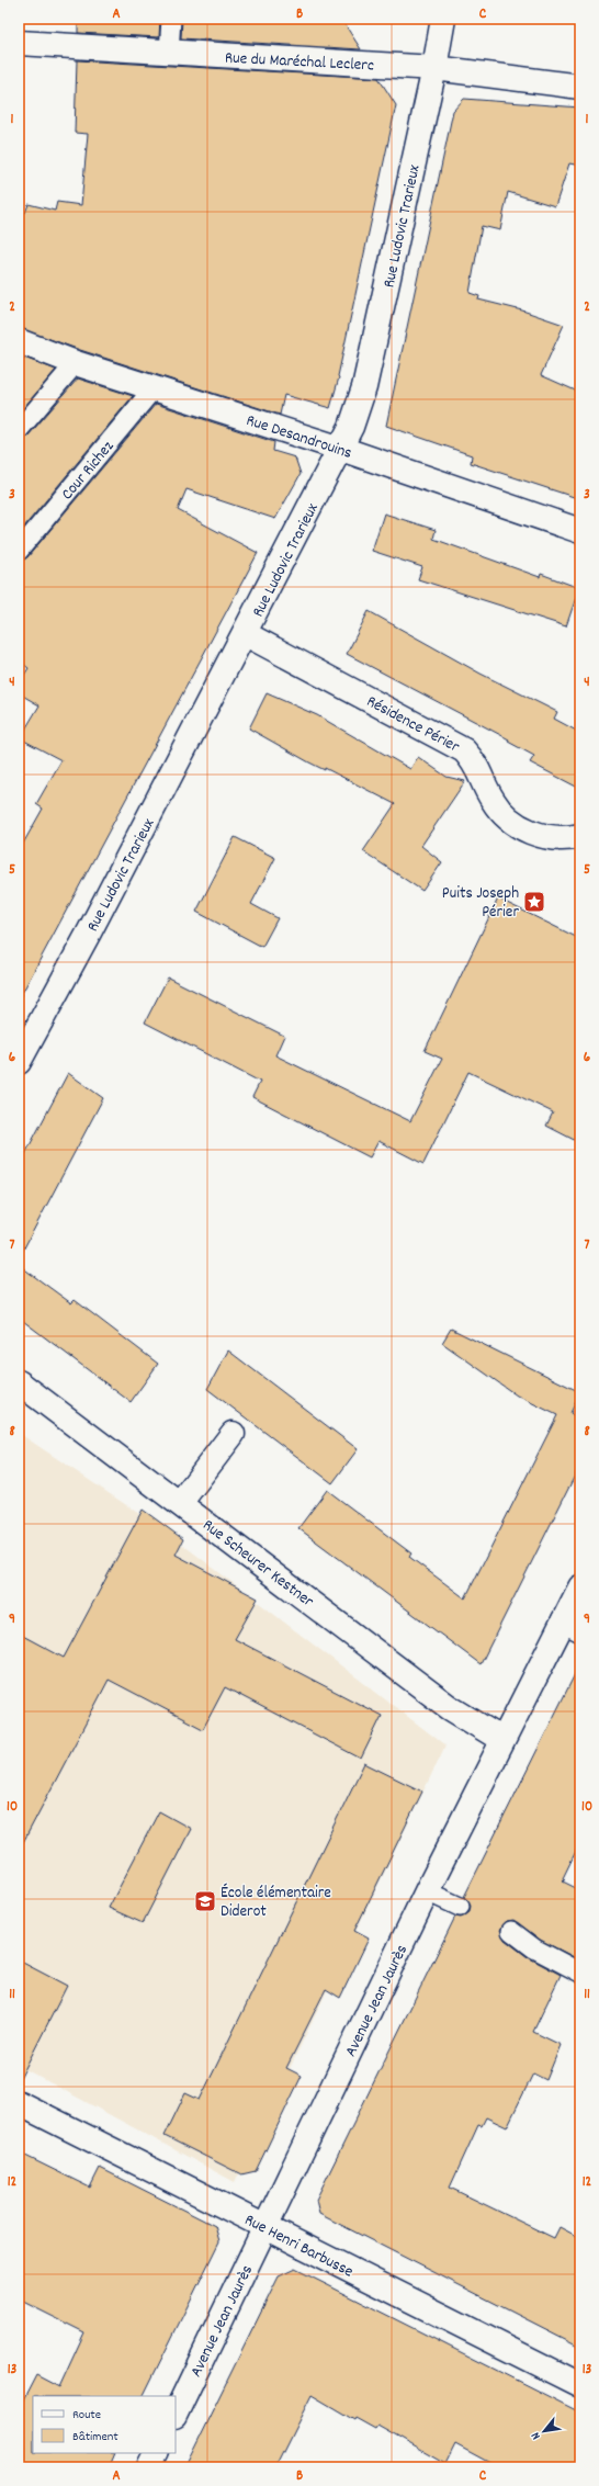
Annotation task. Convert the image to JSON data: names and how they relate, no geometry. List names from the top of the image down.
{
  "streets": {
    "street": [
      "Rue du Maréchal Leclerc",
      "Rue Ludovic Trarieux",
      "Rue Desandrouins",
      "Résidence Périer",
      "Rue Scheurer Kestner",
      "Avenue Jean Jaurès",
      "Rue Henri Barbusse"
    ],
    "lane": ["Cour Richez"]
  },
  "crossings": [
    ["Rue du Maréchal Leclerc", "Rue Ludovic Trarieux"],
    ["Rue Ludovic Trarieux", "Rue Desandrouins"],
    ["Rue Ludovic Trarieux", "Résidence Périer"],
    ["Rue Desandrouins", "Cour Richez"],
    ["Rue Scheurer Kestner", "Avenue Jean Jaurès"],
    ["Avenue Jean Jaurès", "Rue Henri Barbusse"]
  ],
  "places": {
    "place": ["Puits Joseph Périer"],
    "school or university": ["École élémentaire Diderot"]
  },
  "legend": ["Route", "Bâtiment"],
  "north": "bottom left",
  "grid": {
    "columns": ["A", "B", "C"],
    "rows": [
      "1",
      "2",
      "3",
      "4",
      "5",
      "6",
      "7",
      "8",
      "9",
      "10",
      "11",
      "12",
      "13"
    ]
  }
}
